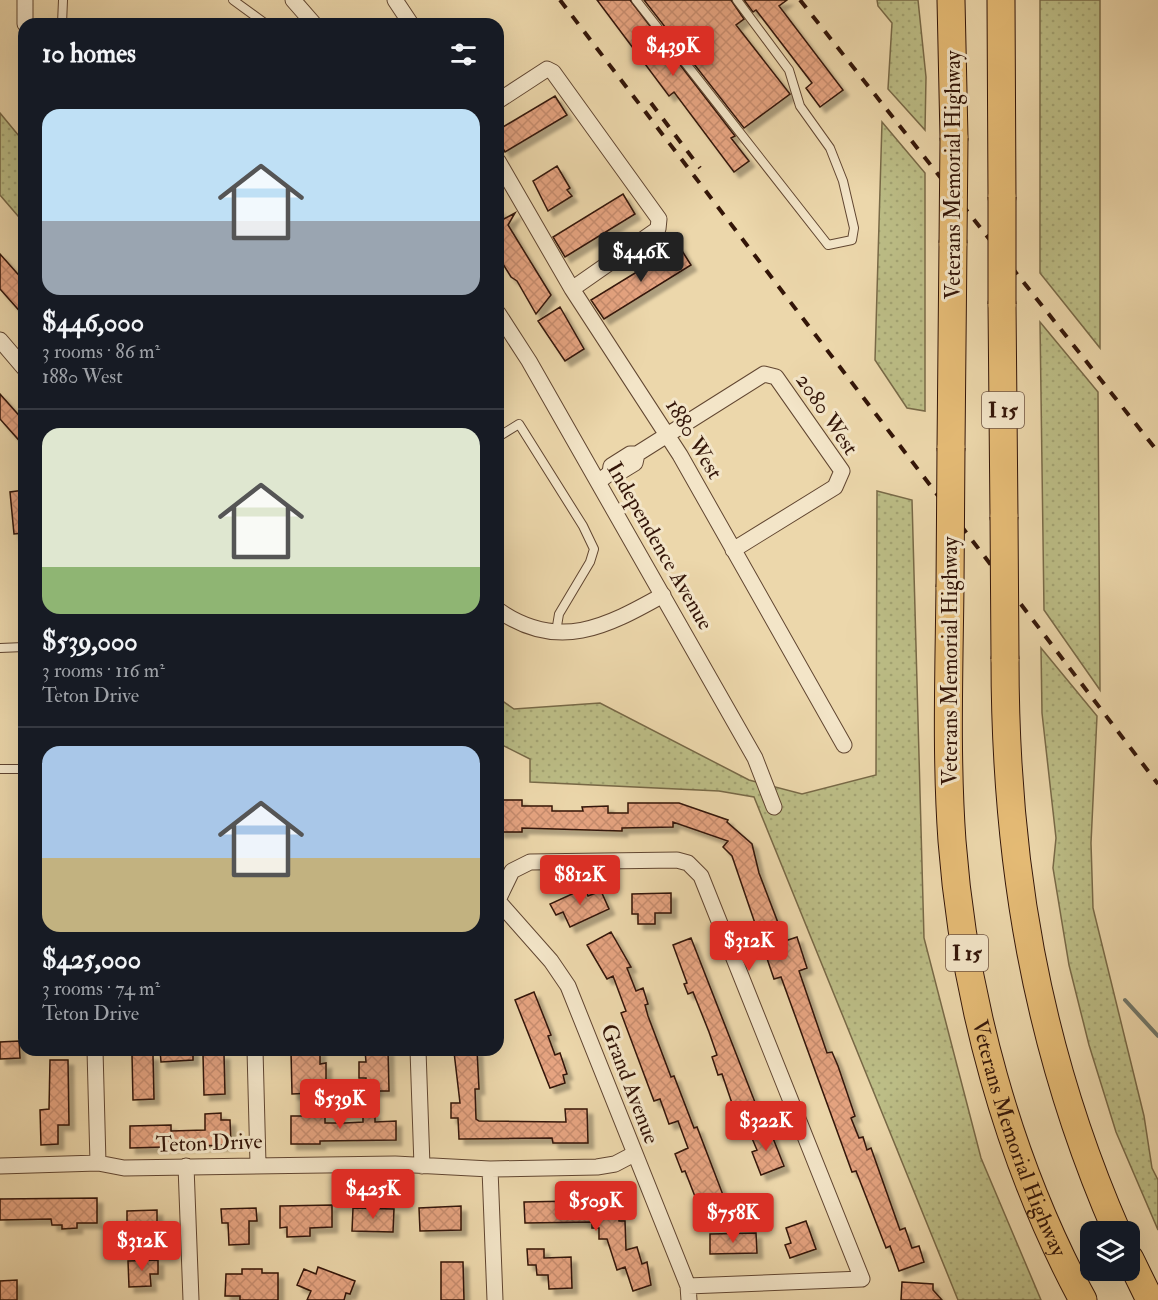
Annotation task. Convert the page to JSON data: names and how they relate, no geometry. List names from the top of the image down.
{
  "streets": {
    "highway": ["Veterans Memorial Highway", "I 15"],
    "street": [
      "2080 West",
      "1880 West",
      "Independence Avenue",
      "Grand Avenue",
      "Teton Drive"
    ]
  },
  "crossings": [
    ["2080 West", "1880 West"],
    ["Grand Avenue", "Teton Drive"]
  ],
  "page": {
    "heading": "10 homes",
    "price": [
      "$439K",
      "$446K",
      "$812K",
      "$312K",
      "$539K",
      "$322K",
      "$425K",
      "$509K",
      "$758K",
      "$312K"
    ],
    "list": [
      {
        "name": "$446,000",
        "note": "3 rooms · 86 m² · 1880 West"
      },
      {
        "name": "$539,000",
        "note": "3 rooms · 116 m² · Teton Drive"
      },
      {
        "name": "$425,000",
        "note": "3 rooms · 74 m² · Teton Drive"
      }
    ]
  }
}
